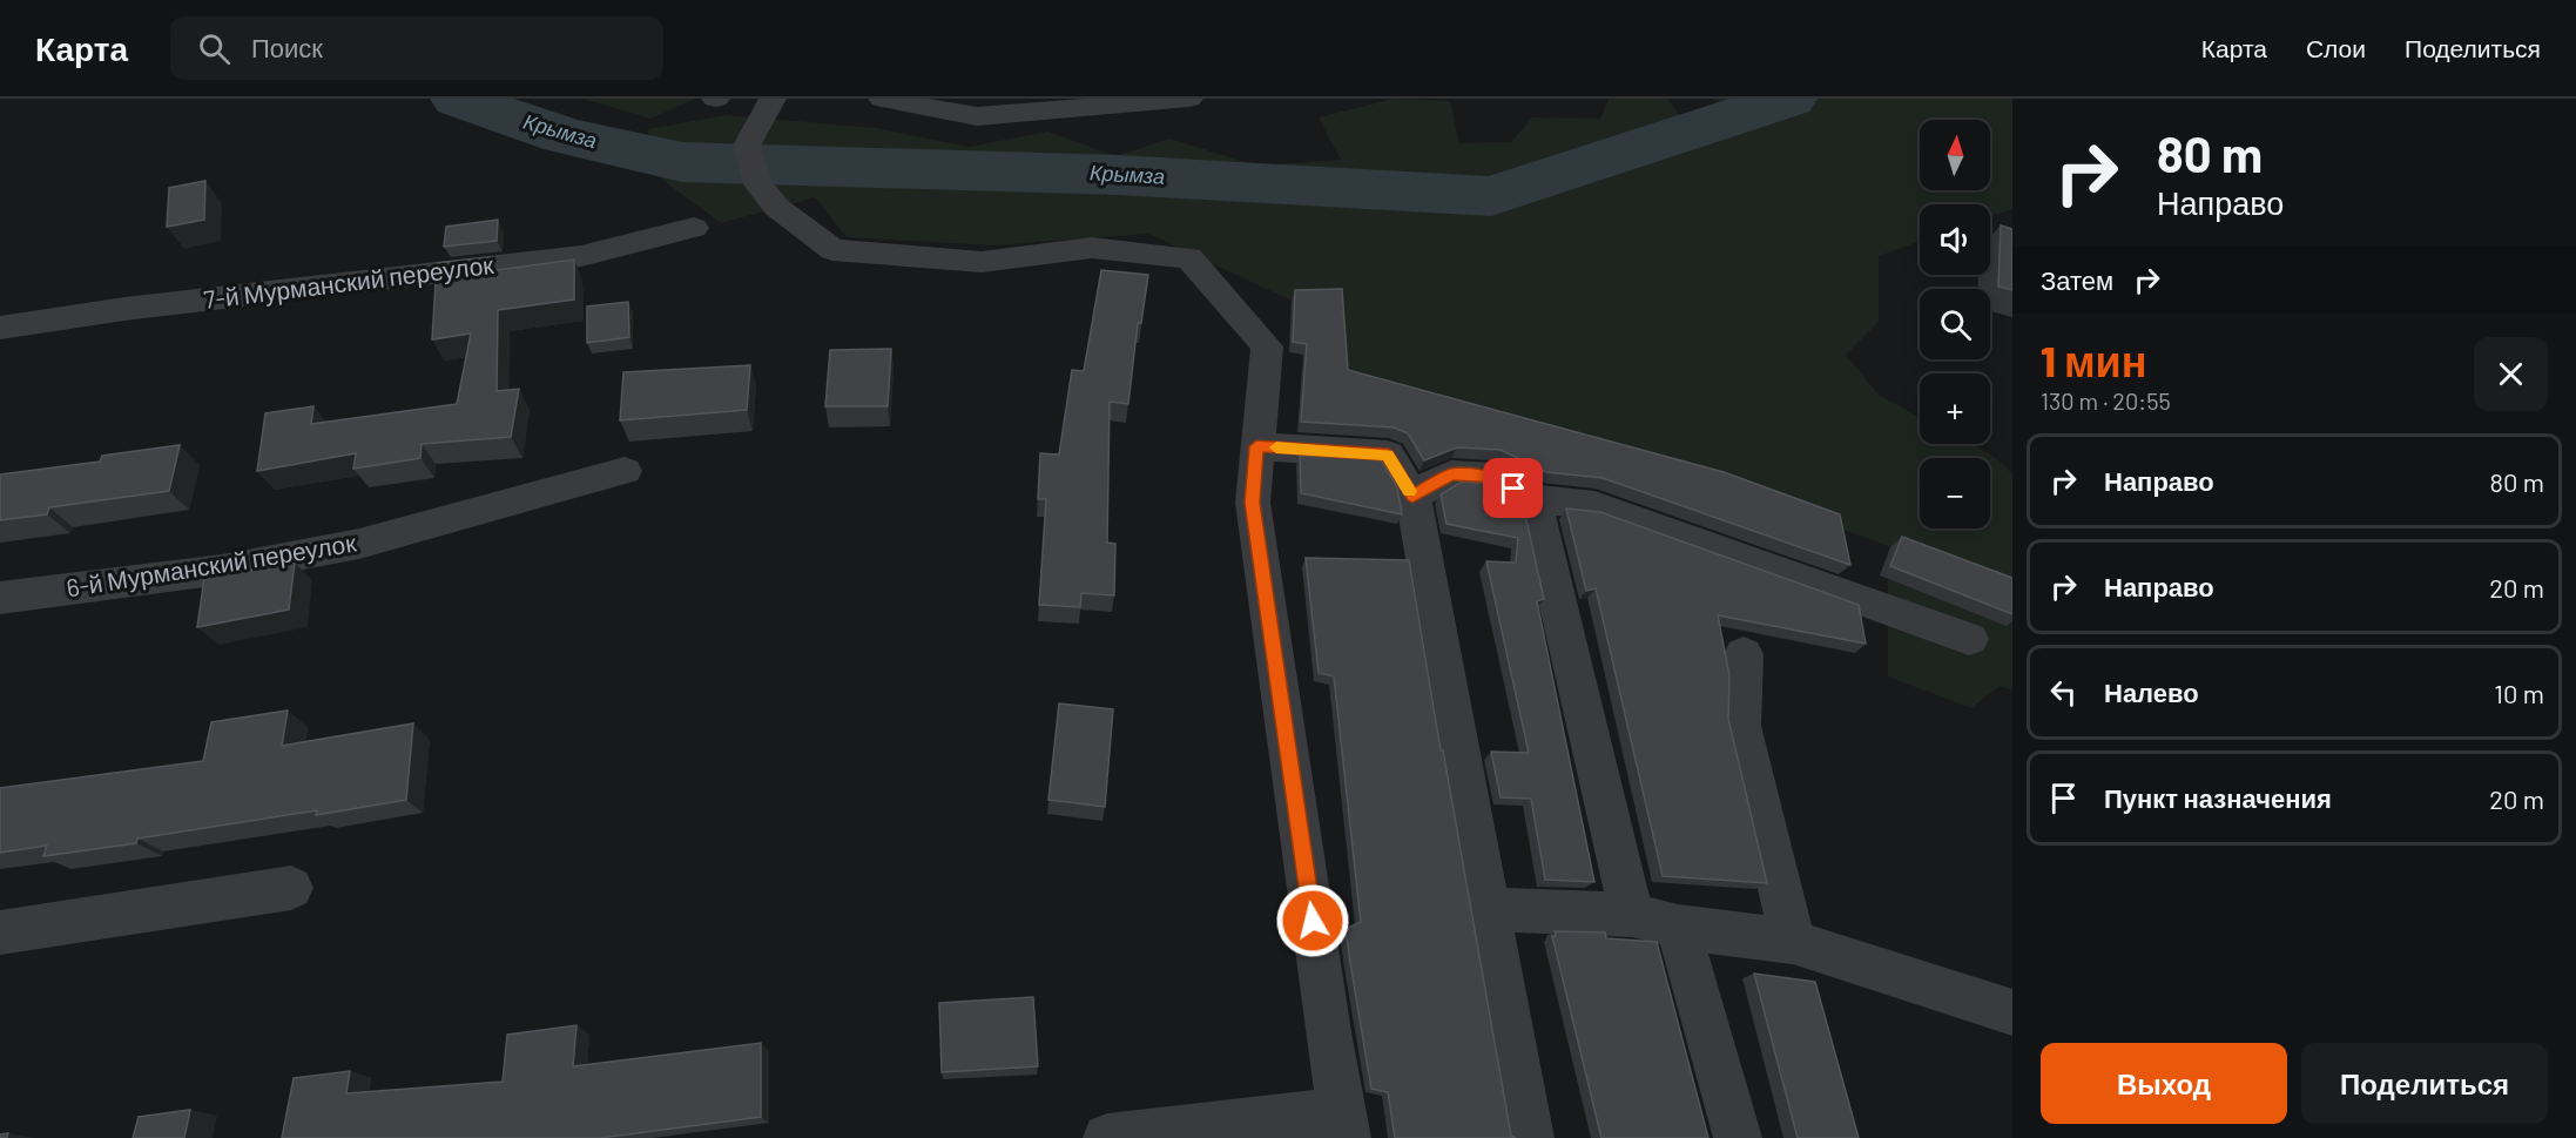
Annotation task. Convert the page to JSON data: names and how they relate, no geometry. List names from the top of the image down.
{
  "streets": {
    "street": ["7-й Мурманский переулок", "6-й Мурманский переулок"]
  },
  "water": ["Крымза"],
  "north": "top",
  "page": {
    "header": "Карта",
    "search": "Поиск",
    "nav": ["Карта", "Слои", "Поделиться"],
    "turn": ["80 m", "Направо"],
    "map_buttons": ["+", "−"],
    "then": "Затем",
    "heading": ["1 мин", "130 m · 20:55"],
    "list": [
      {
        "name": "Направо",
        "value": "80 m"
      },
      {
        "name": "Направо",
        "value": "20 m"
      },
      {
        "name": "Налево",
        "value": "10 m"
      },
      {
        "name": "Пункт назначения",
        "value": "20 m"
      }
    ],
    "buttons": ["Выход", "Поделиться"]
  }
}
